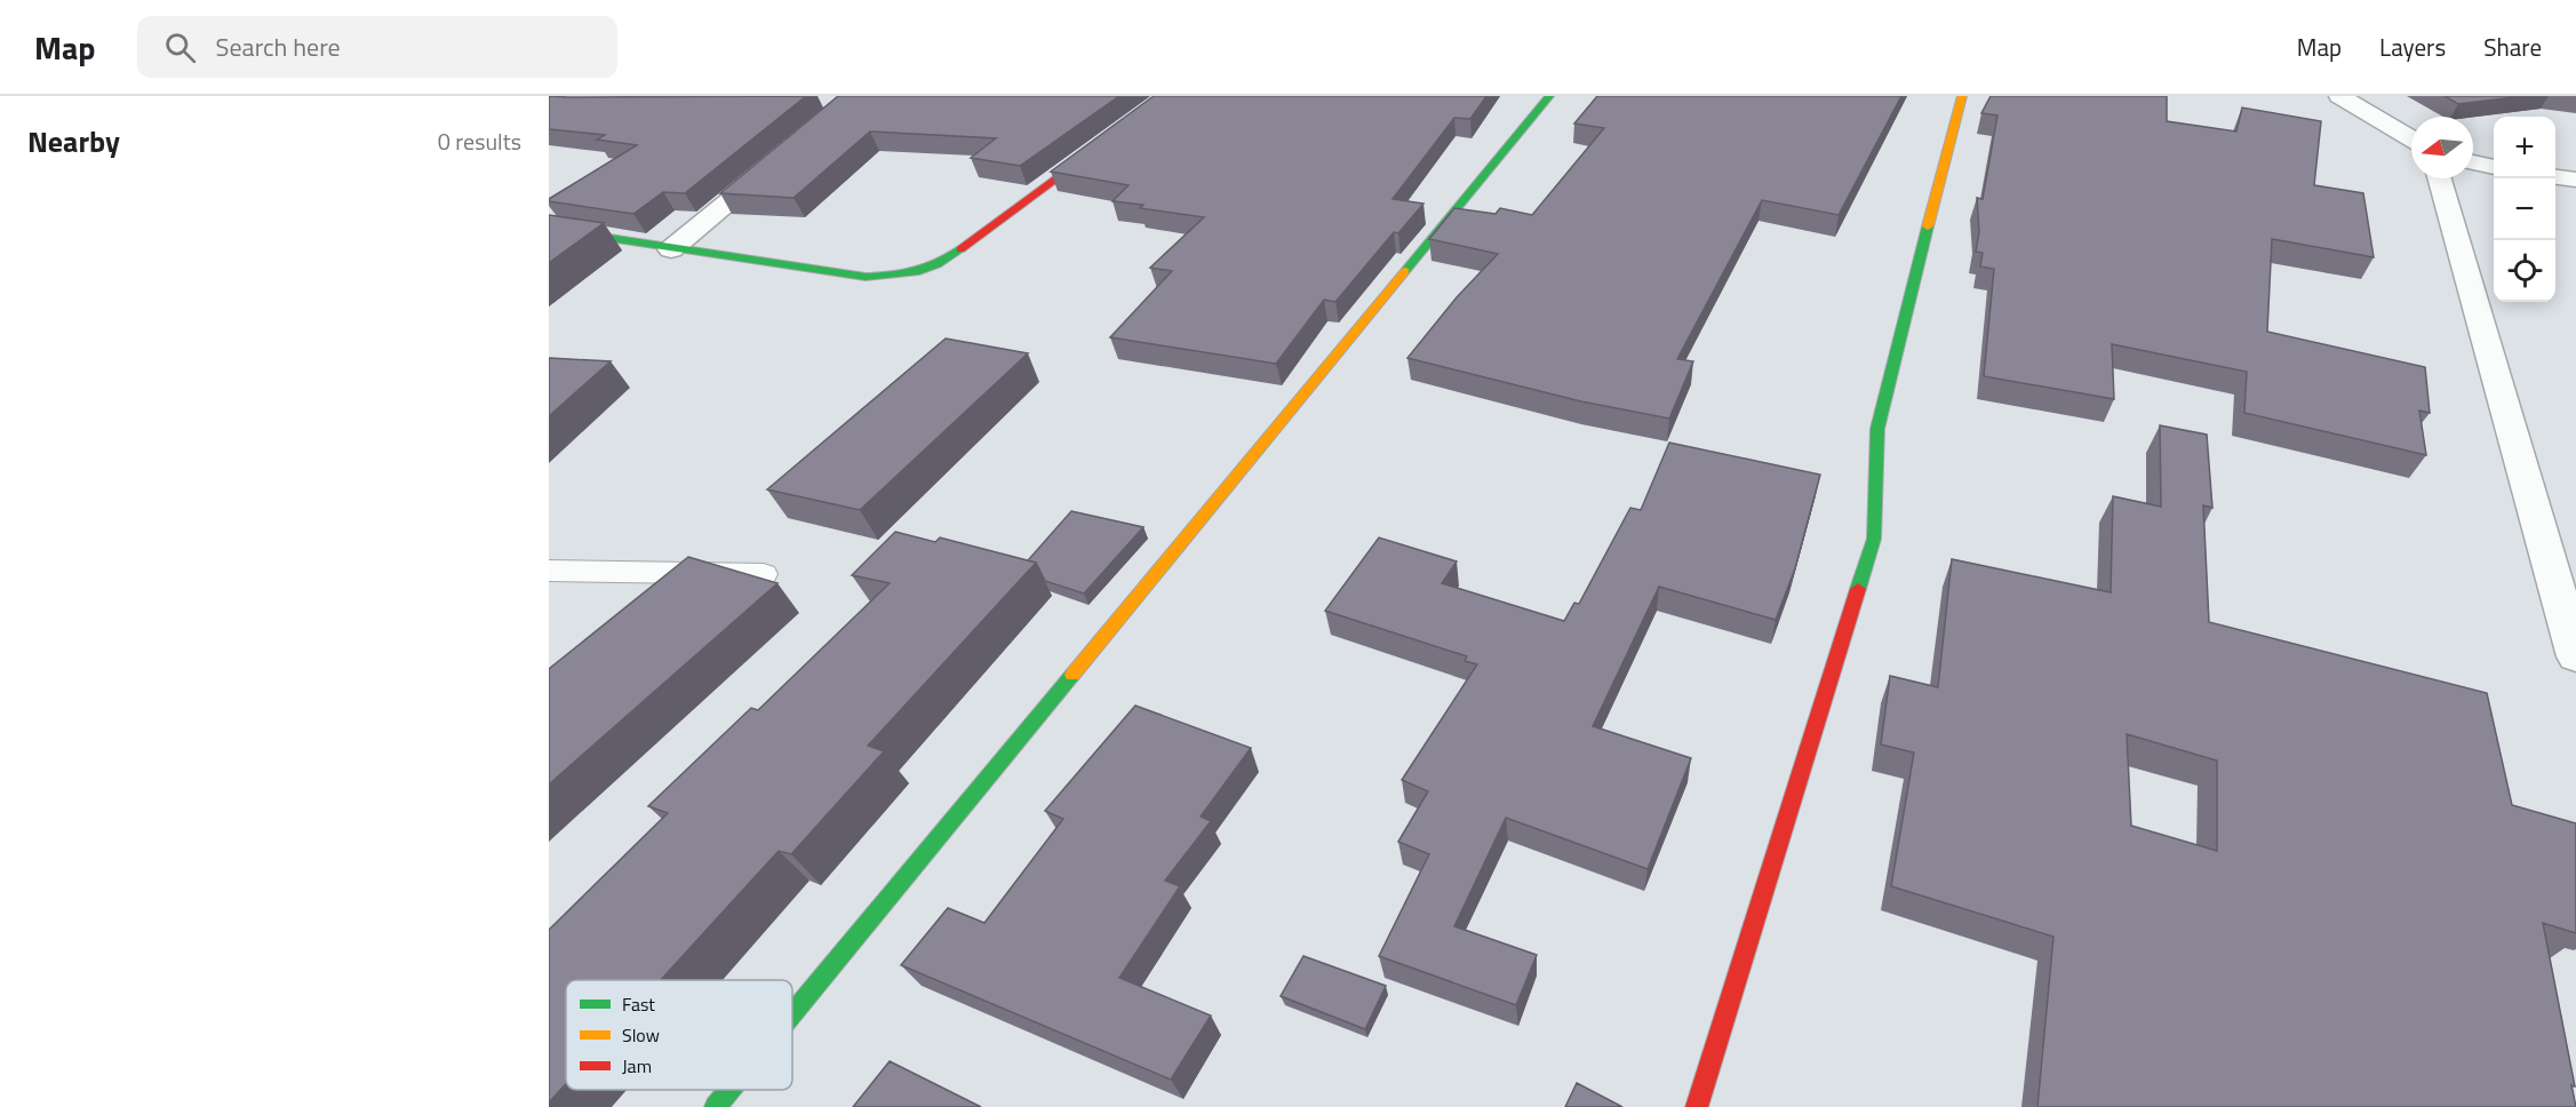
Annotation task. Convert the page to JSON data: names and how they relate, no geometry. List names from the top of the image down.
{
  "legend": ["Fast", "Slow", "Jam"],
  "north": "left",
  "page": {
    "header": "Map",
    "search": "Search here",
    "nav": ["Map", "Layers", "Share"],
    "heading": ["Nearby", "0 results"],
    "map_buttons": ["+", "−"]
  }
}
